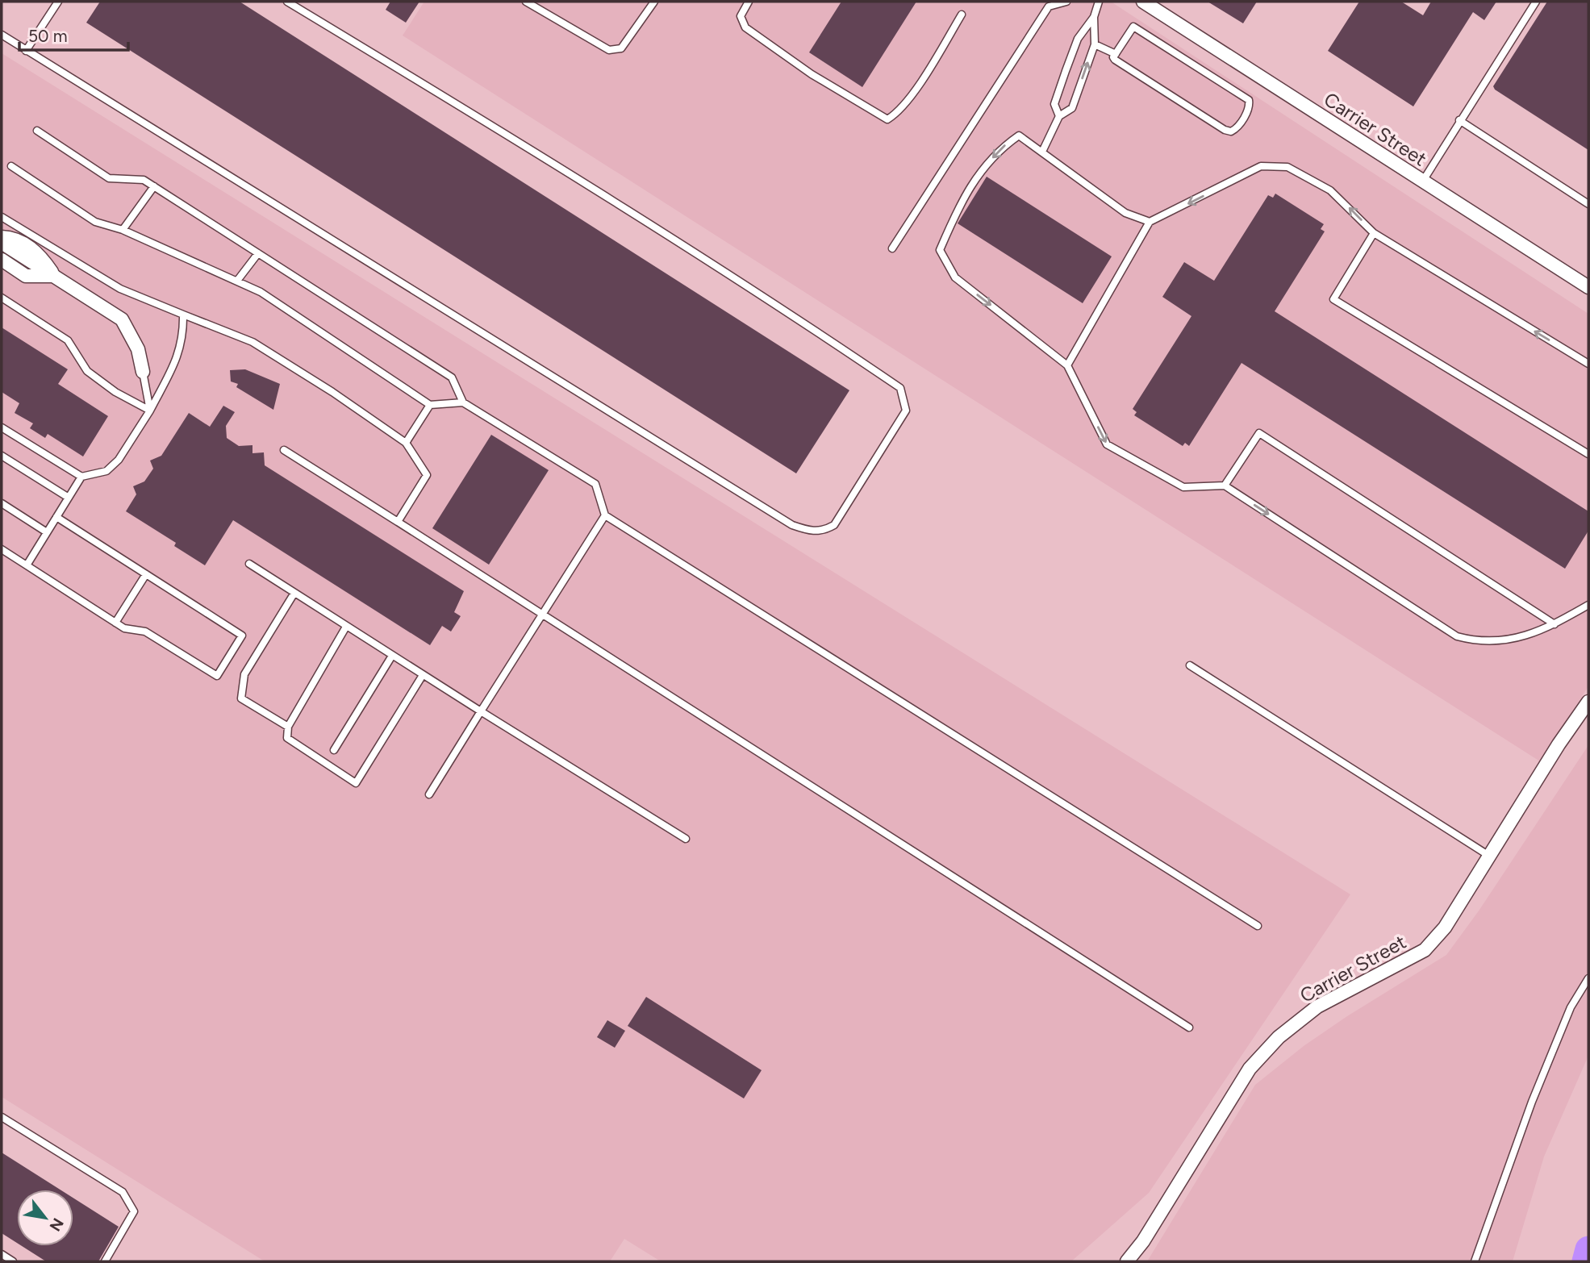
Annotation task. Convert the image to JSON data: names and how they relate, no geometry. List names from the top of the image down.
{
  "streets": {
    "street": ["Carrier Street"]
  },
  "scale_bar": "50 m",
  "north": "bottom right"
}
